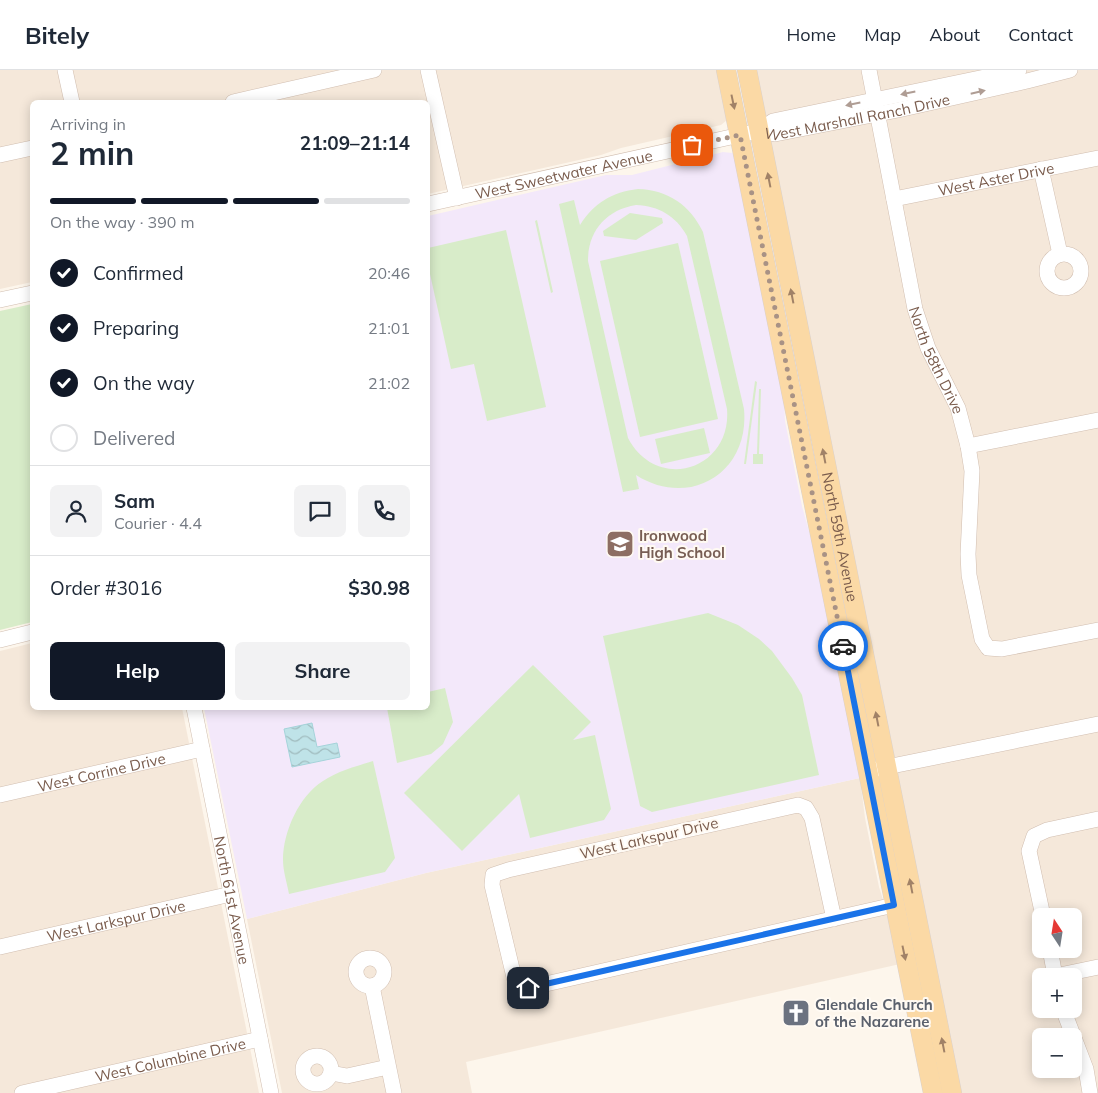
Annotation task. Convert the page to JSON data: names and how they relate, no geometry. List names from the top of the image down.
{
  "streets": {
    "main road": ["North 59th Avenue"],
    "street": [
      "West Marshall Ranch Drive",
      "West Sweetwater Avenue",
      "West Aster Drive",
      "North 58th Drive",
      "West Corrine Drive",
      "West Larkspur Drive",
      "North 61st Avenue",
      "West Columbine Drive"
    ]
  },
  "crossings": [
    ["West Marshall Ranch Drive", "West Sweetwater Avenue"],
    ["West Marshall Ranch Drive", "North 58th Drive"],
    ["West Marshall Ranch Drive", "North 59th Avenue"],
    ["West Sweetwater Avenue", "North 59th Avenue"],
    ["West Aster Drive", "North 58th Drive"],
    ["West Corrine Drive", "North 61st Avenue"],
    ["West Larkspur Drive", "North 61st Avenue"],
    ["North 61st Avenue", "West Columbine Drive"]
  ],
  "places": {
    "school or university": ["Ironwood High School"],
    "church": ["Glendale Church of the Nazarene"]
  },
  "north": "top",
  "page": {
    "header": "Bitely",
    "nav": [
      "Home",
      "Map",
      "About",
      "Contact"
    ],
    "heading": ["2 min", "Arriving in", "21:09–21:14"],
    "panel": [
      "Sam",
      "Courier · 4.4",
      "Order #3016",
      "$30.98"
    ],
    "bar": "On the way · 390 m",
    "list": [
      ["Confirmed", "20:46"],
      ["Preparing", "21:01"],
      ["On the way", "21:02"],
      "Delivered"
    ],
    "buttons": ["Help", "Share"],
    "map_buttons": ["+", "−"]
  }
}
